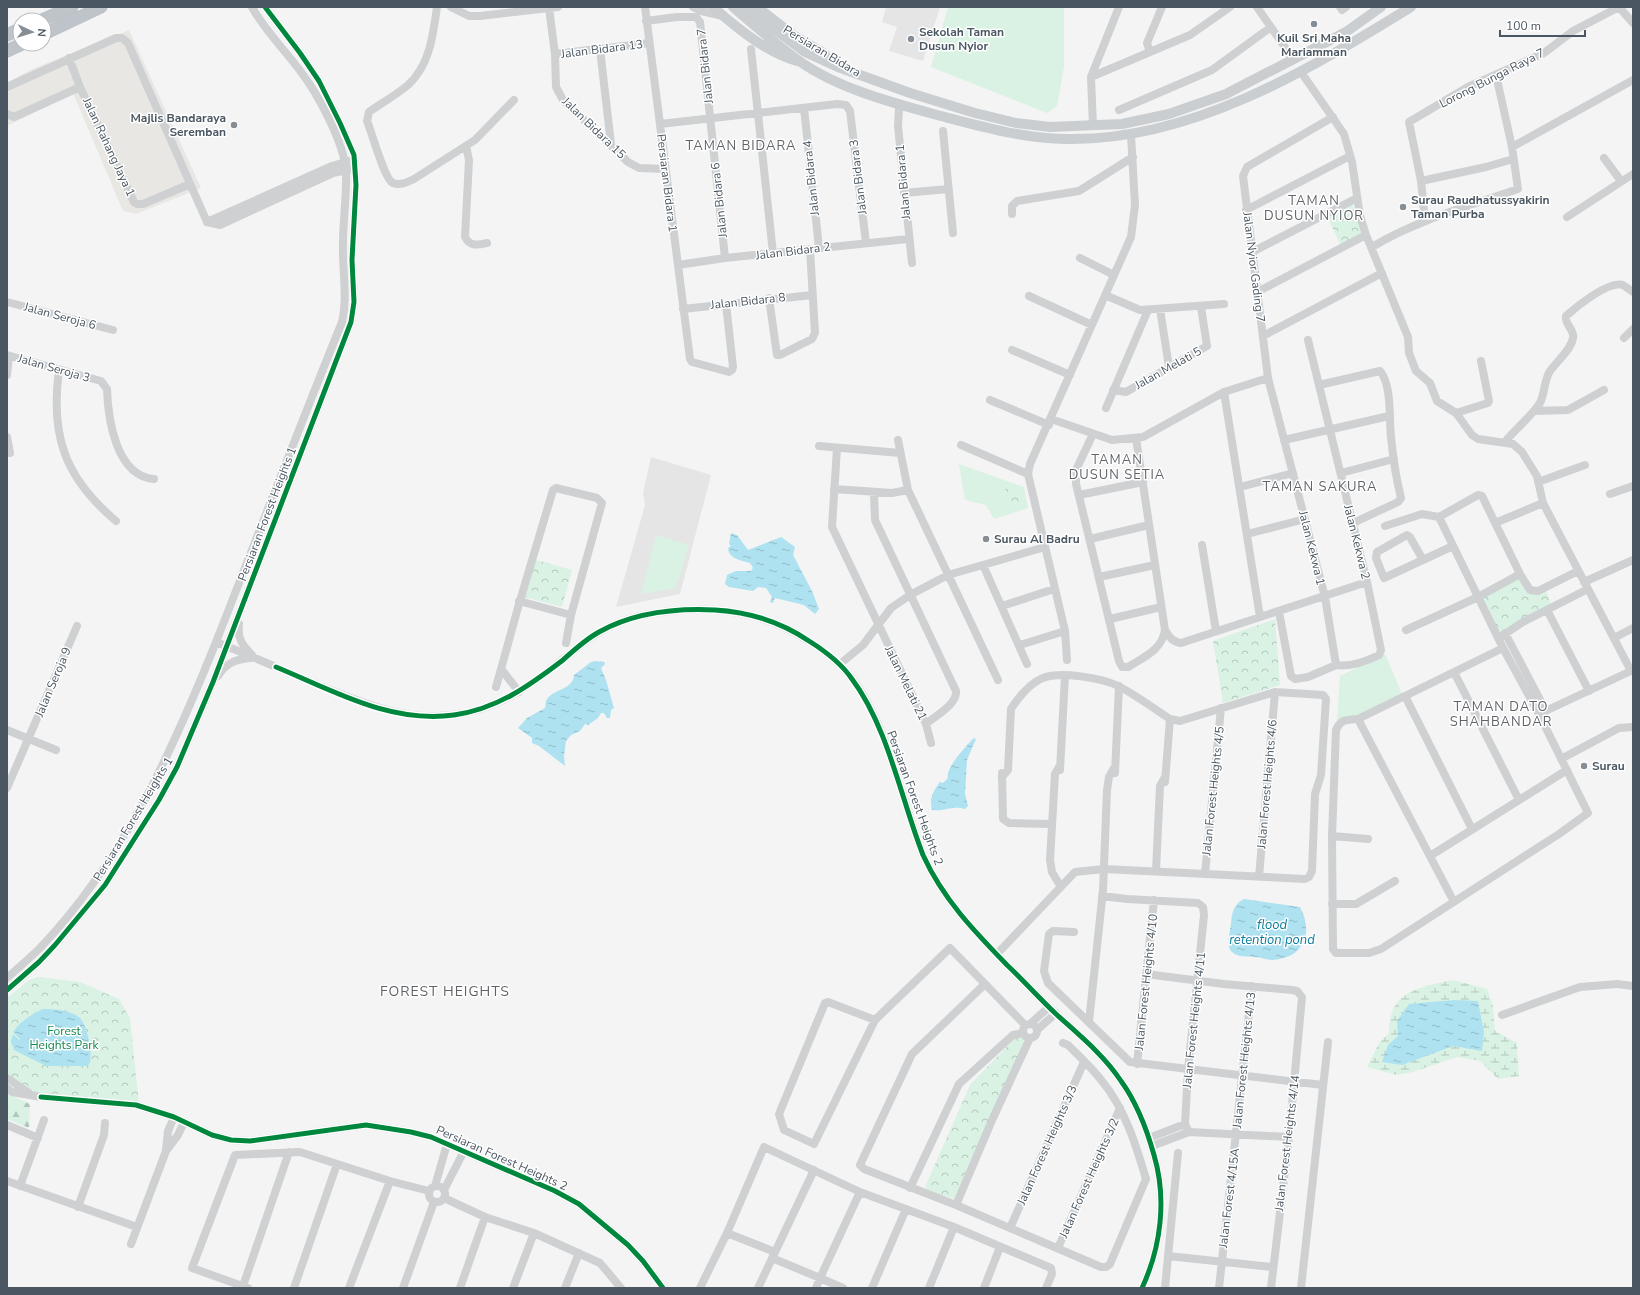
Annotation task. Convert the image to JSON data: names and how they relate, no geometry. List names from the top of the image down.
{
  "streets": {
    "main road": ["Persiaran Bidara"],
    "street": [
      "Jalan Bidara 13",
      "Jalan Bidara 7",
      "Lorong Bunga Raya 7",
      "Jalan Bidara 15",
      "Jalan Rahang Jaya 1",
      "Jalan Bidara 3",
      "Jalan Bidara 4",
      "Jalan Bidara 1",
      "Persiaran Bidara 1",
      "Jalan Bidara 6",
      "Jalan Bidara 2",
      "Jalan Nyior Gading 7",
      "Jalan Bidara 8",
      "Jalan Seroja 6",
      "Jalan Seroja 3",
      "Jalan Melati 5",
      "Persiaran Forest Heights 1",
      "Jalan Kekwa 2",
      "Jalan Kekwa 1",
      "Jalan Seroja 9",
      "Jalan Melati 21",
      "Jalan Forest Heights 4/6",
      "Jalan Forest Heights 4/5",
      "Persiaran Forest Heights 2",
      "Jalan Forest Heights 4/10",
      "Jalan Forest Heights 4/11",
      "Jalan Forest Heights 4/13",
      "Jalan Forest Heights 4/14",
      "Jalan Forest Heights 3/3",
      "Jalan Forest Heights 3/2",
      "Jalan Forest 4/15A"
    ]
  },
  "crossings": [
    ["Jalan Bidara 13", "Jalan Bidara 15"],
    ["Jalan Bidara 13", "Persiaran Bidara 1"],
    ["Jalan Bidara 7", "Persiaran Bidara 1"],
    ["Jalan Bidara 7", "Jalan Bidara 6"],
    ["Jalan Bidara 15", "Persiaran Bidara 1"],
    ["Jalan Bidara 3", "Jalan Bidara 4"],
    ["Jalan Bidara 3", "Jalan Bidara 2"],
    ["Jalan Bidara 4", "Jalan Bidara 2"],
    ["Jalan Bidara 1", "Jalan Bidara 2"],
    ["Persiaran Bidara 1", "Jalan Bidara 2"],
    ["Persiaran Bidara 1", "Jalan Bidara 8"],
    ["Jalan Bidara 6", "Jalan Bidara 2"],
    ["Jalan Nyior Gading 7", "Jalan Kekwa 1"],
    ["Persiaran Forest Heights 1", "Persiaran Forest Heights 2"],
    ["Jalan Kekwa 2", "Jalan Kekwa 1"],
    ["Jalan Forest Heights 4/10", "Jalan Forest Heights 4/11"],
    ["Jalan Forest Heights 4/13", "Jalan Forest Heights 4/14"],
    ["Jalan Forest Heights 4/13", "Jalan Forest 4/15A"]
  ],
  "districts": [
    "TAMAN BIDARA",
    "TAMAN DUSUN NYIOR",
    "TAMAN DUSUN SETIA",
    "TAMAN SAKURA",
    "TAMAN DATO SHAHBANDAR",
    "FOREST HEIGHTS"
  ],
  "water": ["flood retention pond"],
  "parks": ["Forest Heights Park"],
  "places": [
    "Kuil Sri Maha Mariamman",
    "Sekolah Taman Dusun Nyior",
    "Majlis Bandaraya Seremban",
    "Surau Raudhatussyakirin Taman Purba",
    "Surau Al Badru",
    "Surau"
  ],
  "scale_bar": "100 m",
  "north": "right"
}
